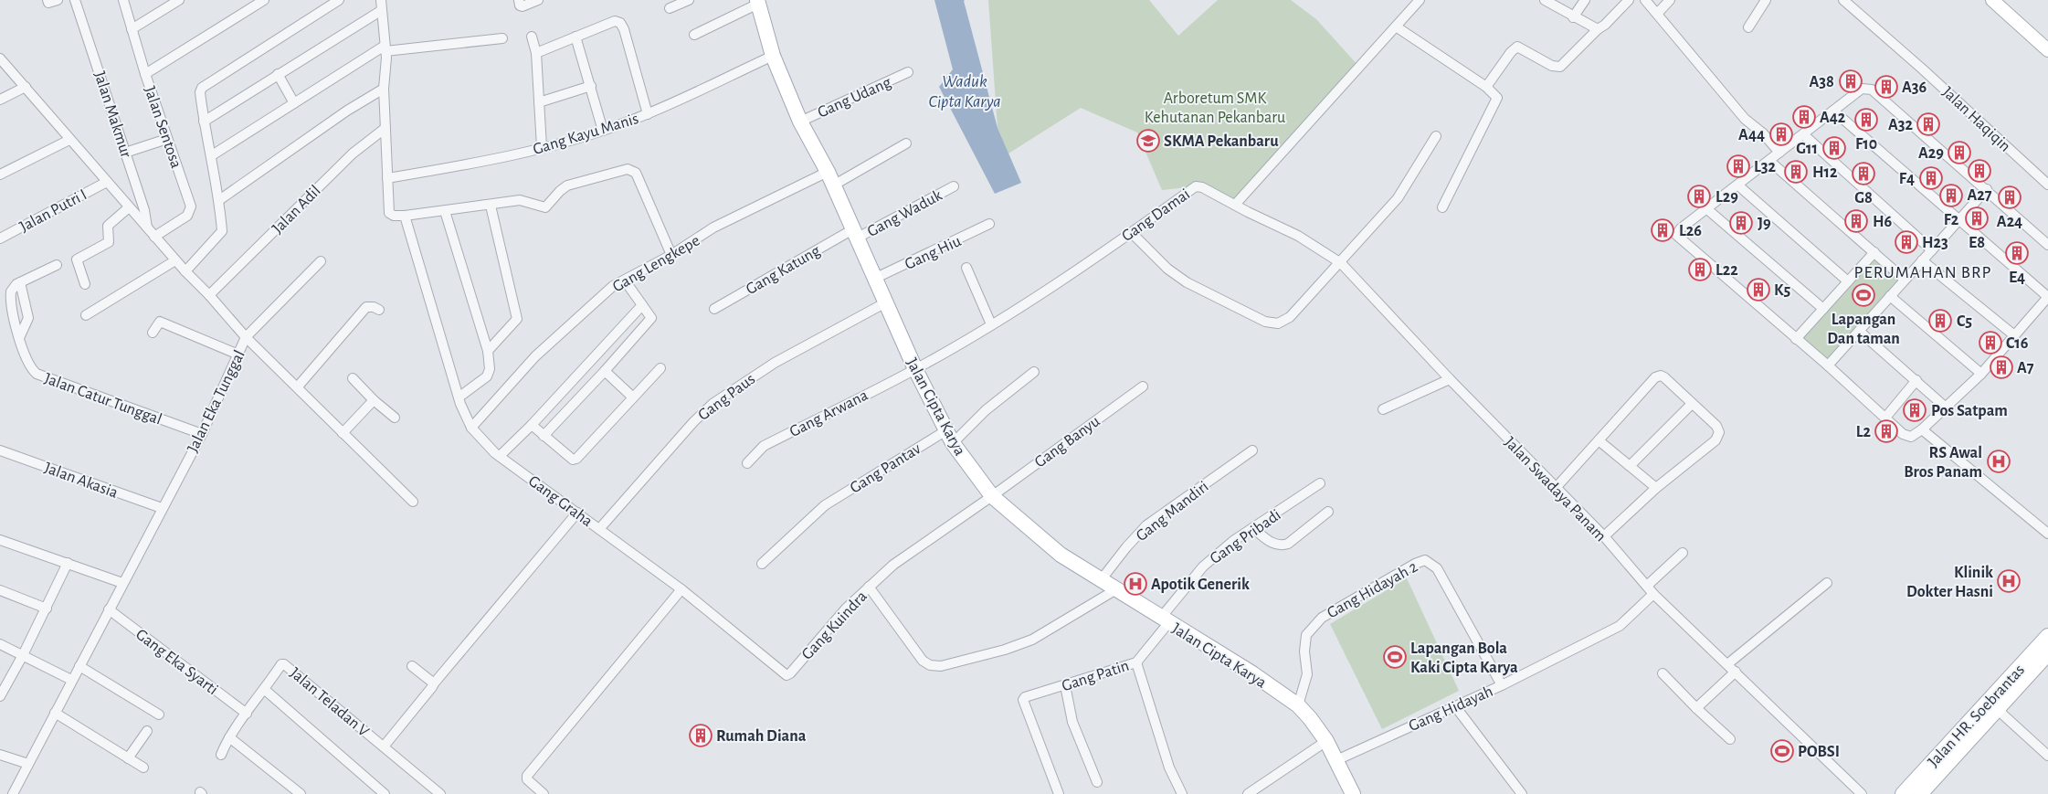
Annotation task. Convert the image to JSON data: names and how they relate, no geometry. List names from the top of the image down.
{
  "streets": {
    "main road": ["Jalan Cipta Karya", "Jalan HR. Soebrantas"],
    "street": [
      "Gang Udang",
      "Jalan Makmur",
      "Jalan Haqiqin",
      "Jalan Sentosa",
      "Gang Kayu Manis",
      "Jalan Adil",
      "Jalan Putri I",
      "Gang Waduk",
      "Gang Damai",
      "Gang Hiu",
      "Gang Lengkepe",
      "Gang Katung",
      "Gang Paus",
      "Jalan Catur Tunggal",
      "Jalan Eka Tunggal",
      "Gang Arwana",
      "Gang Banyu",
      "Gang Pantav",
      "Jalan Akasia",
      "Jalan Swadaya Panam",
      "Gang Graha",
      "Gang Mandiri",
      "Gang Pribadi",
      "Gang Hidayah 2",
      "Gang Kuindra",
      "Gang Eka Syarti",
      "Gang Patin",
      "Jalan Teladan V",
      "Gang Hidayah"
    ]
  },
  "crossings": [
    ["Gang Udang", "Jalan Cipta Karya"],
    ["Jalan Makmur", "Jalan Eka Tunggal"],
    ["Jalan Sentosa", "Jalan Eka Tunggal"],
    ["Gang Kayu Manis", "Jalan Cipta Karya"],
    ["Jalan Adil", "Jalan Eka Tunggal"],
    ["Jalan Putri I", "Jalan Eka Tunggal"],
    ["Gang Waduk", "Gang Katung"],
    ["Gang Waduk", "Jalan Cipta Karya"],
    ["Gang Damai", "Jalan Cipta Karya"],
    ["Gang Damai", "Gang Arwana"],
    ["Gang Damai", "Jalan Swadaya Panam"],
    ["Gang Hiu", "Jalan Cipta Karya"],
    ["Gang Lengkepe", "Jalan Cipta Karya"],
    ["Gang Lengkepe", "Gang Graha"],
    ["Gang Katung", "Jalan Cipta Karya"],
    ["Gang Paus", "Jalan Cipta Karya"],
    ["Gang Paus", "Gang Graha"],
    ["Jalan Catur Tunggal", "Jalan Eka Tunggal"],
    ["Jalan Eka Tunggal", "Jalan Akasia"],
    ["Jalan Eka Tunggal", "Gang Eka Syarti"],
    ["Jalan Cipta Karya", "Gang Arwana"],
    ["Jalan Cipta Karya", "Gang Banyu"],
    ["Jalan Cipta Karya", "Gang Pantav"],
    ["Jalan Cipta Karya", "Gang Mandiri"],
    ["Jalan Cipta Karya", "Gang Pribadi"],
    ["Jalan Cipta Karya", "Gang Hidayah 2"],
    ["Jalan Cipta Karya", "Gang Kuindra"],
    ["Jalan Cipta Karya", "Gang Patin"],
    ["Jalan Cipta Karya", "Gang Hidayah"],
    ["Gang Banyu", "Gang Kuindra"],
    ["Jalan Swadaya Panam", "Gang Hidayah"],
    ["Gang Graha", "Gang Kuindra"],
    ["Gang Pribadi", "Gang Patin"],
    ["Gang Hidayah 2", "Gang Hidayah"],
    ["Gang Eka Syarti", "Jalan Teladan V"]
  ],
  "districts": ["PERUMAHAN BRP"],
  "water": ["Waduk Cipta Karya"],
  "parks": ["Arboretum SMK Kehutanan Pekanbaru"],
  "places": {
    "building": [
      "A38",
      "A36",
      "A42",
      "F10",
      "A32",
      "A44",
      "G11",
      "A29",
      "L32",
      "A27",
      "H12",
      "G8",
      "F4",
      "F2",
      "L29",
      "A24",
      "E8",
      "H6",
      "J9",
      "L26",
      "H23",
      "E4",
      "L22",
      "K5",
      "C5",
      "C16",
      "A7",
      "Pos Satpam",
      "L2",
      "Rumah Diana"
    ],
    "school or university": ["SKMA Pekanbaru"],
    "sports": ["Lapangan Dan taman", "Lapangan Bola Kaki Cipta Karya", "POBSI"],
    "hospital": ["RS Awal Bros Panam", "Klinik Dokter Hasni", "Apotik Generik"]
  }
}
